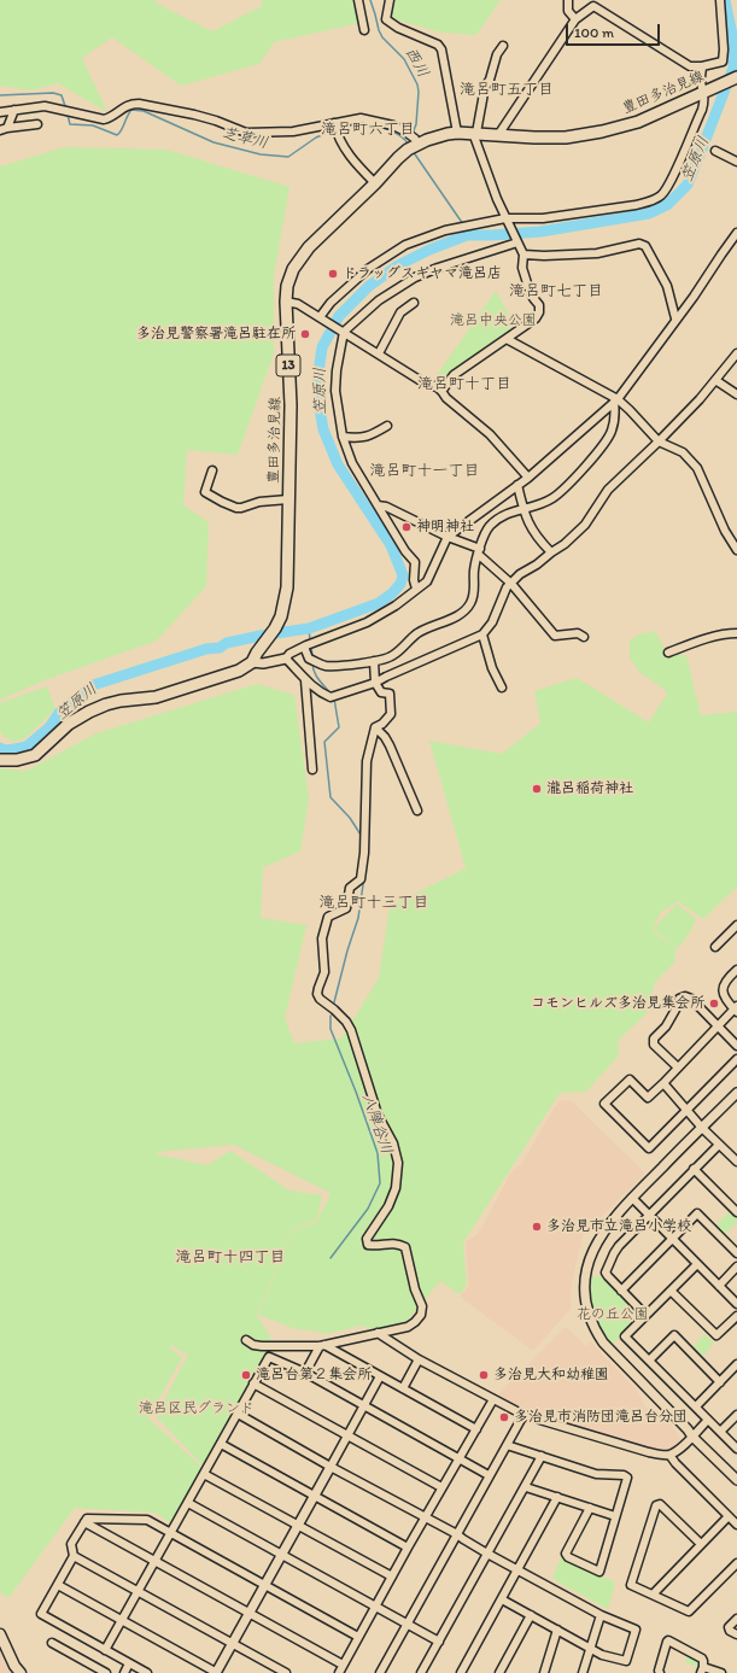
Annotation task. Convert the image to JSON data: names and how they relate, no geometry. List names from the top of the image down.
{
  "streets": {
    "main road": ["豊田多治見線", "13"]
  },
  "districts": [
    "滝呂町五丁目",
    "滝呂町六丁目",
    "滝呂町七丁目",
    "滝呂町十丁目",
    "滝呂町十一丁目",
    "滝呂町十三丁目",
    "滝呂町十四丁目"
  ],
  "water": [
    "西川",
    "芝草川",
    "笠原川",
    "八陣谷川"
  ],
  "parks": ["滝呂中央公園", "花の丘公園", "滝呂区民グランド"],
  "places": [
    "ドラッグスギヤマ滝呂店",
    "多治見警察署滝呂駐在所",
    "神明神社",
    "瀧呂稲荷神社",
    "コモンヒルズ多治見集会所",
    "多治見市立滝呂小学校",
    "滝呂台第２集会所",
    "多治見大和幼稚園",
    "多治見市消防団滝呂台分団"
  ],
  "scale_bar": "100 m"
}
